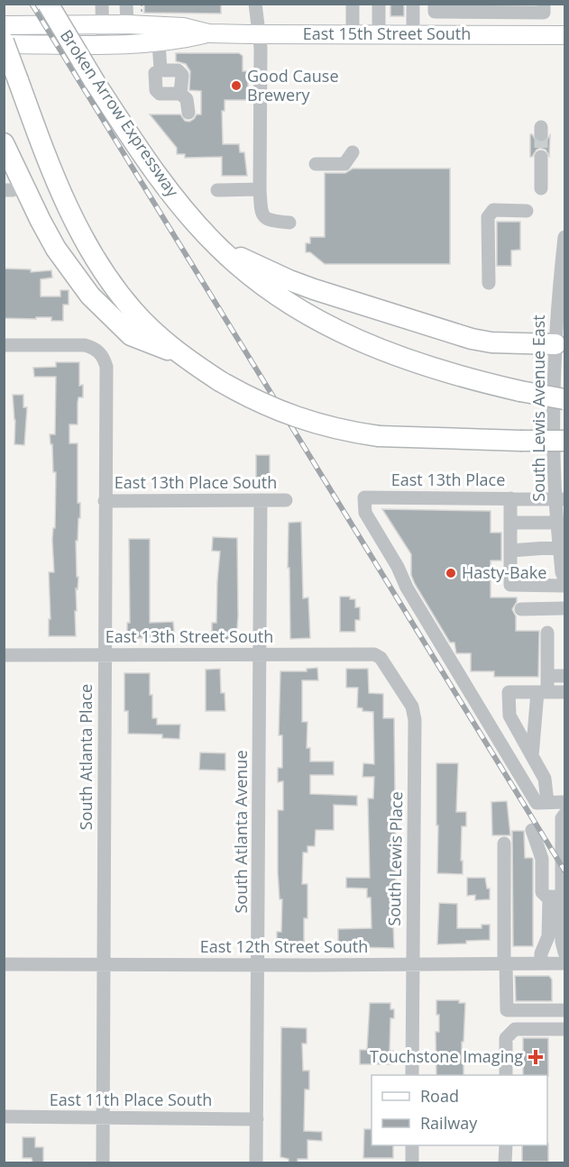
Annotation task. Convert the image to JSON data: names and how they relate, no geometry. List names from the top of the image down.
{
  "streets": {
    "highway": ["Broken Arrow Expressway"],
    "main road": ["East 15th Street South"],
    "street": [
      "South Lewis Avenue East",
      "East 13th Place",
      "East 13th Place South",
      "East 13th Street South",
      "South Atlanta Place",
      "South Atlanta Avenue",
      "South Lewis Place",
      "East 12th Street South",
      "East 11th Place South"
    ]
  },
  "crossings": [
    ["South Lewis Avenue East", "East 13th Place"],
    ["East 13th Place South", "South Atlanta Place"],
    ["East 13th Place South", "South Atlanta Avenue"],
    ["East 13th Street South", "South Atlanta Place"],
    ["East 13th Street South", "South Atlanta Avenue"],
    ["East 13th Street South", "South Lewis Place"],
    ["South Atlanta Place", "East 12th Street South"],
    ["South Atlanta Place", "East 11th Place South"],
    ["South Atlanta Avenue", "East 12th Street South"],
    ["South Atlanta Avenue", "East 11th Place South"],
    ["South Lewis Place", "East 12th Street South"]
  ],
  "places": {
    "other": ["Good Cause Brewery", "Hasty-Bake"],
    "health": ["Touchstone Imaging"]
  },
  "legend": ["Road", "Railway"]
}
